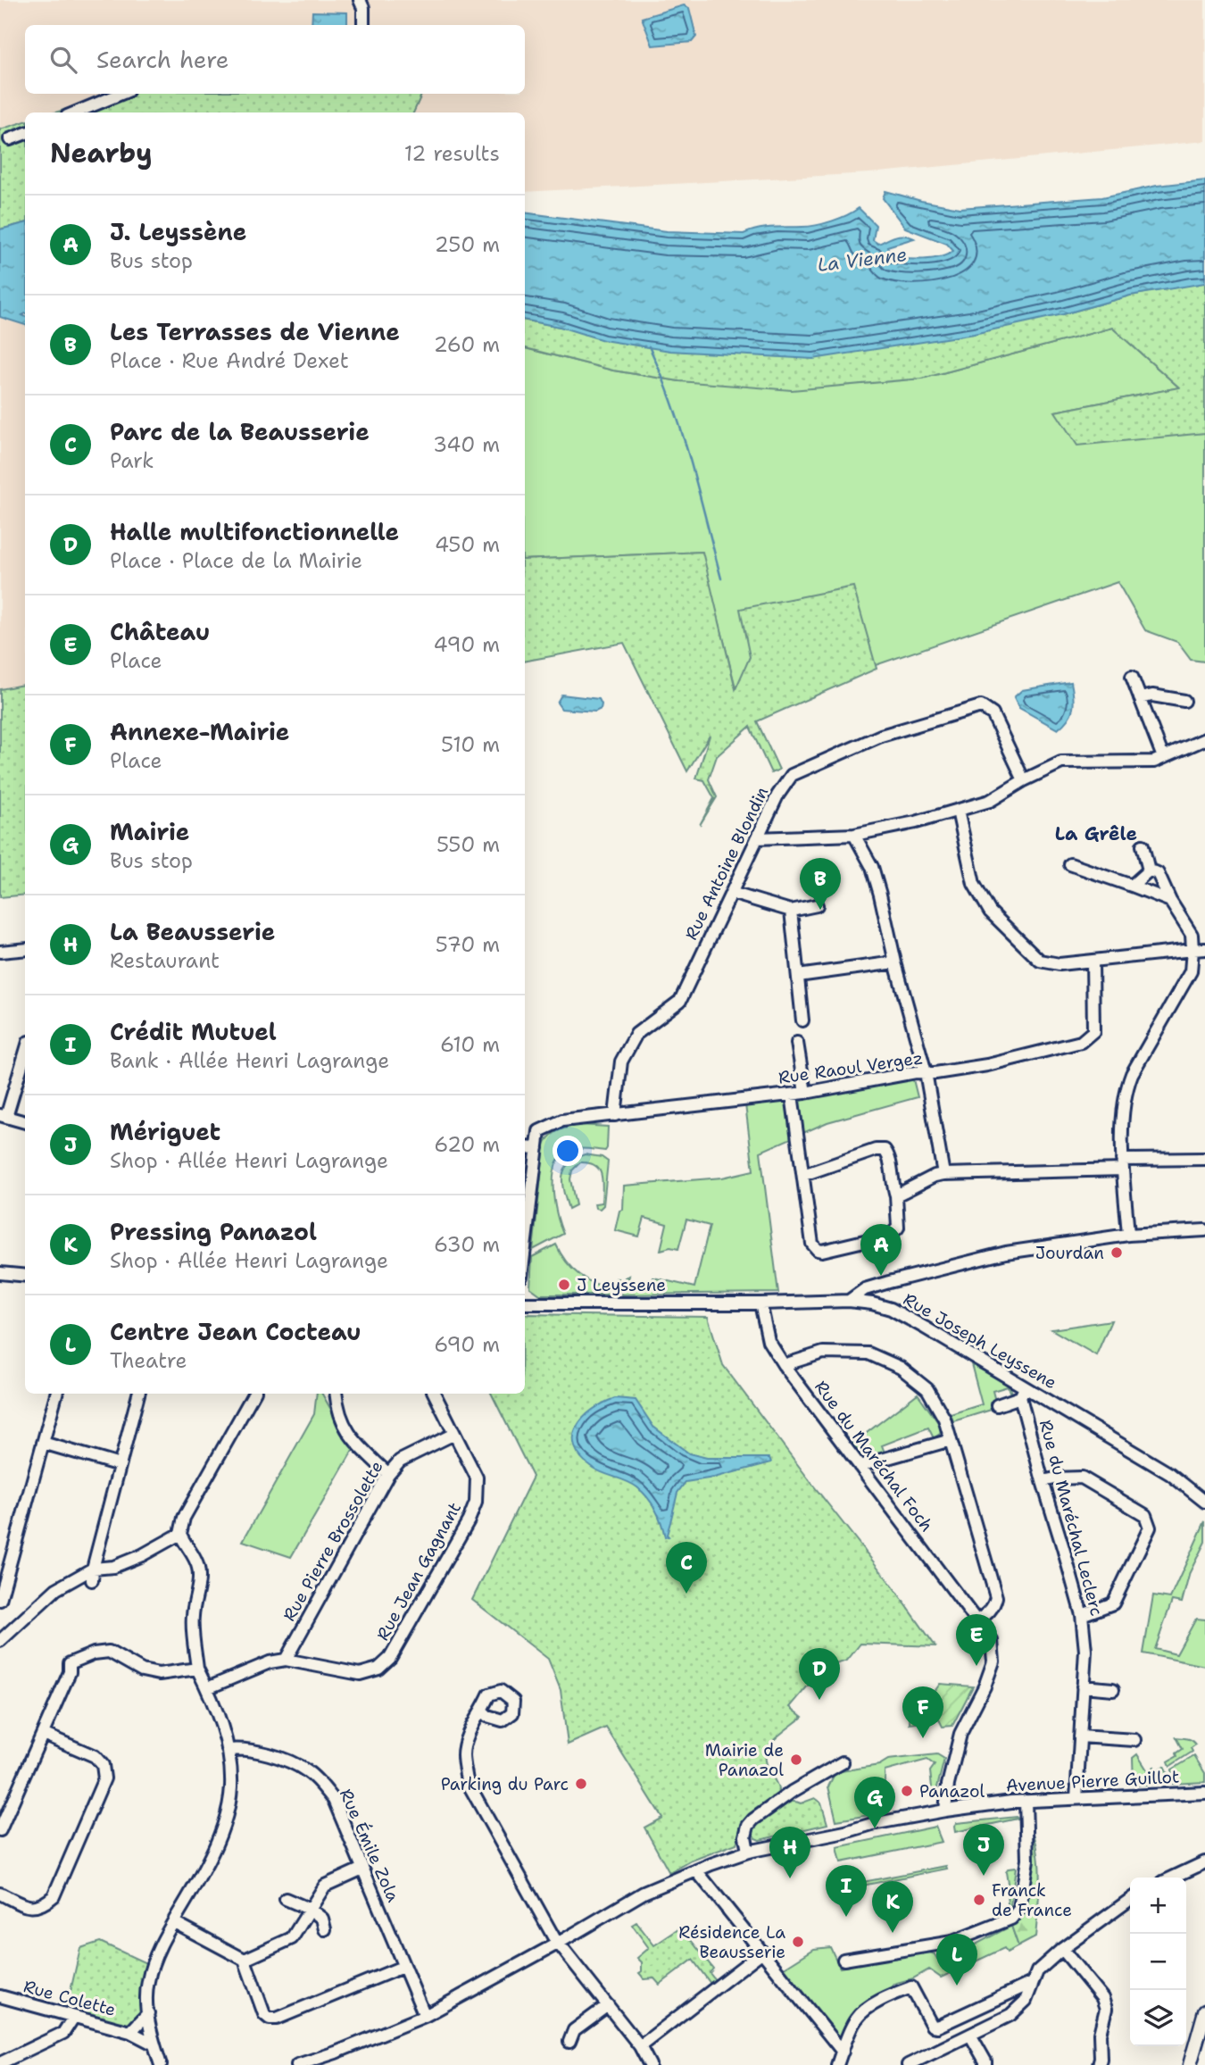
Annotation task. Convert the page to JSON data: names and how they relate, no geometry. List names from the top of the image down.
{
  "streets": {
    "street": [
      "Rue Antoine Blondin",
      "Rue Raoul Vergez",
      "Rue Joseph Leyssene",
      "Rue du Maréchal Foch",
      "Rue du Maréchal Leclerc",
      "Rue Pierre Brossolette",
      "Rue Jean Gagnant",
      "Avenue Pierre Guillot",
      "Rue Émile Zola",
      "Rue Colette"
    ]
  },
  "crossings": [
    ["Rue Antoine Blondin", "Rue Raoul Vergez"],
    ["Rue Joseph Leyssene", "Rue du Maréchal Foch"],
    ["Rue Joseph Leyssene", "Rue du Maréchal Leclerc"],
    ["Rue du Maréchal Foch", "Avenue Pierre Guillot"],
    ["Rue du Maréchal Leclerc", "Avenue Pierre Guillot"],
    ["Rue Pierre Brossolette", "Rue Jean Gagnant"],
    ["Avenue Pierre Guillot", "Rue Émile Zola"]
  ],
  "districts": ["La Grêle"],
  "water": ["La Vienne"],
  "places": [
    "Jourdan",
    "J Leyssene",
    "Mairie de Panazol",
    "Parking du Parc",
    "Panazol",
    "Franck de France",
    "Résidence La Beausserie"
  ],
  "page": {
    "search": "Search here",
    "heading": ["Nearby", "12 results"],
    "list": [
      {
        "mark": "A",
        "name": "J. Leyssène",
        "note": "Bus stop",
        "value": "250 m"
      },
      {
        "mark": "B",
        "name": "Les Terrasses de Vienne",
        "note": "Place · Rue André Dexet",
        "value": "260 m"
      },
      {
        "mark": "C",
        "name": "Parc de la Beausserie",
        "note": "Park",
        "value": "340 m"
      },
      {
        "mark": "D",
        "name": "Halle multifonctionnelle",
        "note": "Place · Place de la Mairie",
        "value": "450 m"
      },
      {
        "mark": "E",
        "name": "Château",
        "note": "Place",
        "value": "490 m"
      },
      {
        "mark": "F",
        "name": "Annexe-Mairie",
        "note": "Place",
        "value": "510 m"
      },
      {
        "mark": "G",
        "name": "Mairie",
        "note": "Bus stop",
        "value": "550 m"
      },
      {
        "mark": "H",
        "name": "La Beausserie",
        "note": "Restaurant",
        "value": "570 m"
      },
      {
        "mark": "I",
        "name": "Crédit Mutuel",
        "note": "Bank · Allée Henri Lagrange",
        "value": "610 m"
      },
      {
        "mark": "J",
        "name": "Mériguet",
        "note": "Shop · Allée Henri Lagrange",
        "value": "620 m"
      },
      {
        "mark": "K",
        "name": "Pressing Panazol",
        "note": "Shop · Allée Henri Lagrange",
        "value": "630 m"
      },
      {
        "mark": "L",
        "name": "Centre Jean Cocteau",
        "note": "Theatre",
        "value": "690 m"
      }
    ],
    "pins": [
      "B",
      "A",
      "C",
      "E",
      "D",
      "F",
      "G",
      "J",
      "H",
      "I",
      "K",
      "L"
    ],
    "map_buttons": ["+", "−"]
  }
}
